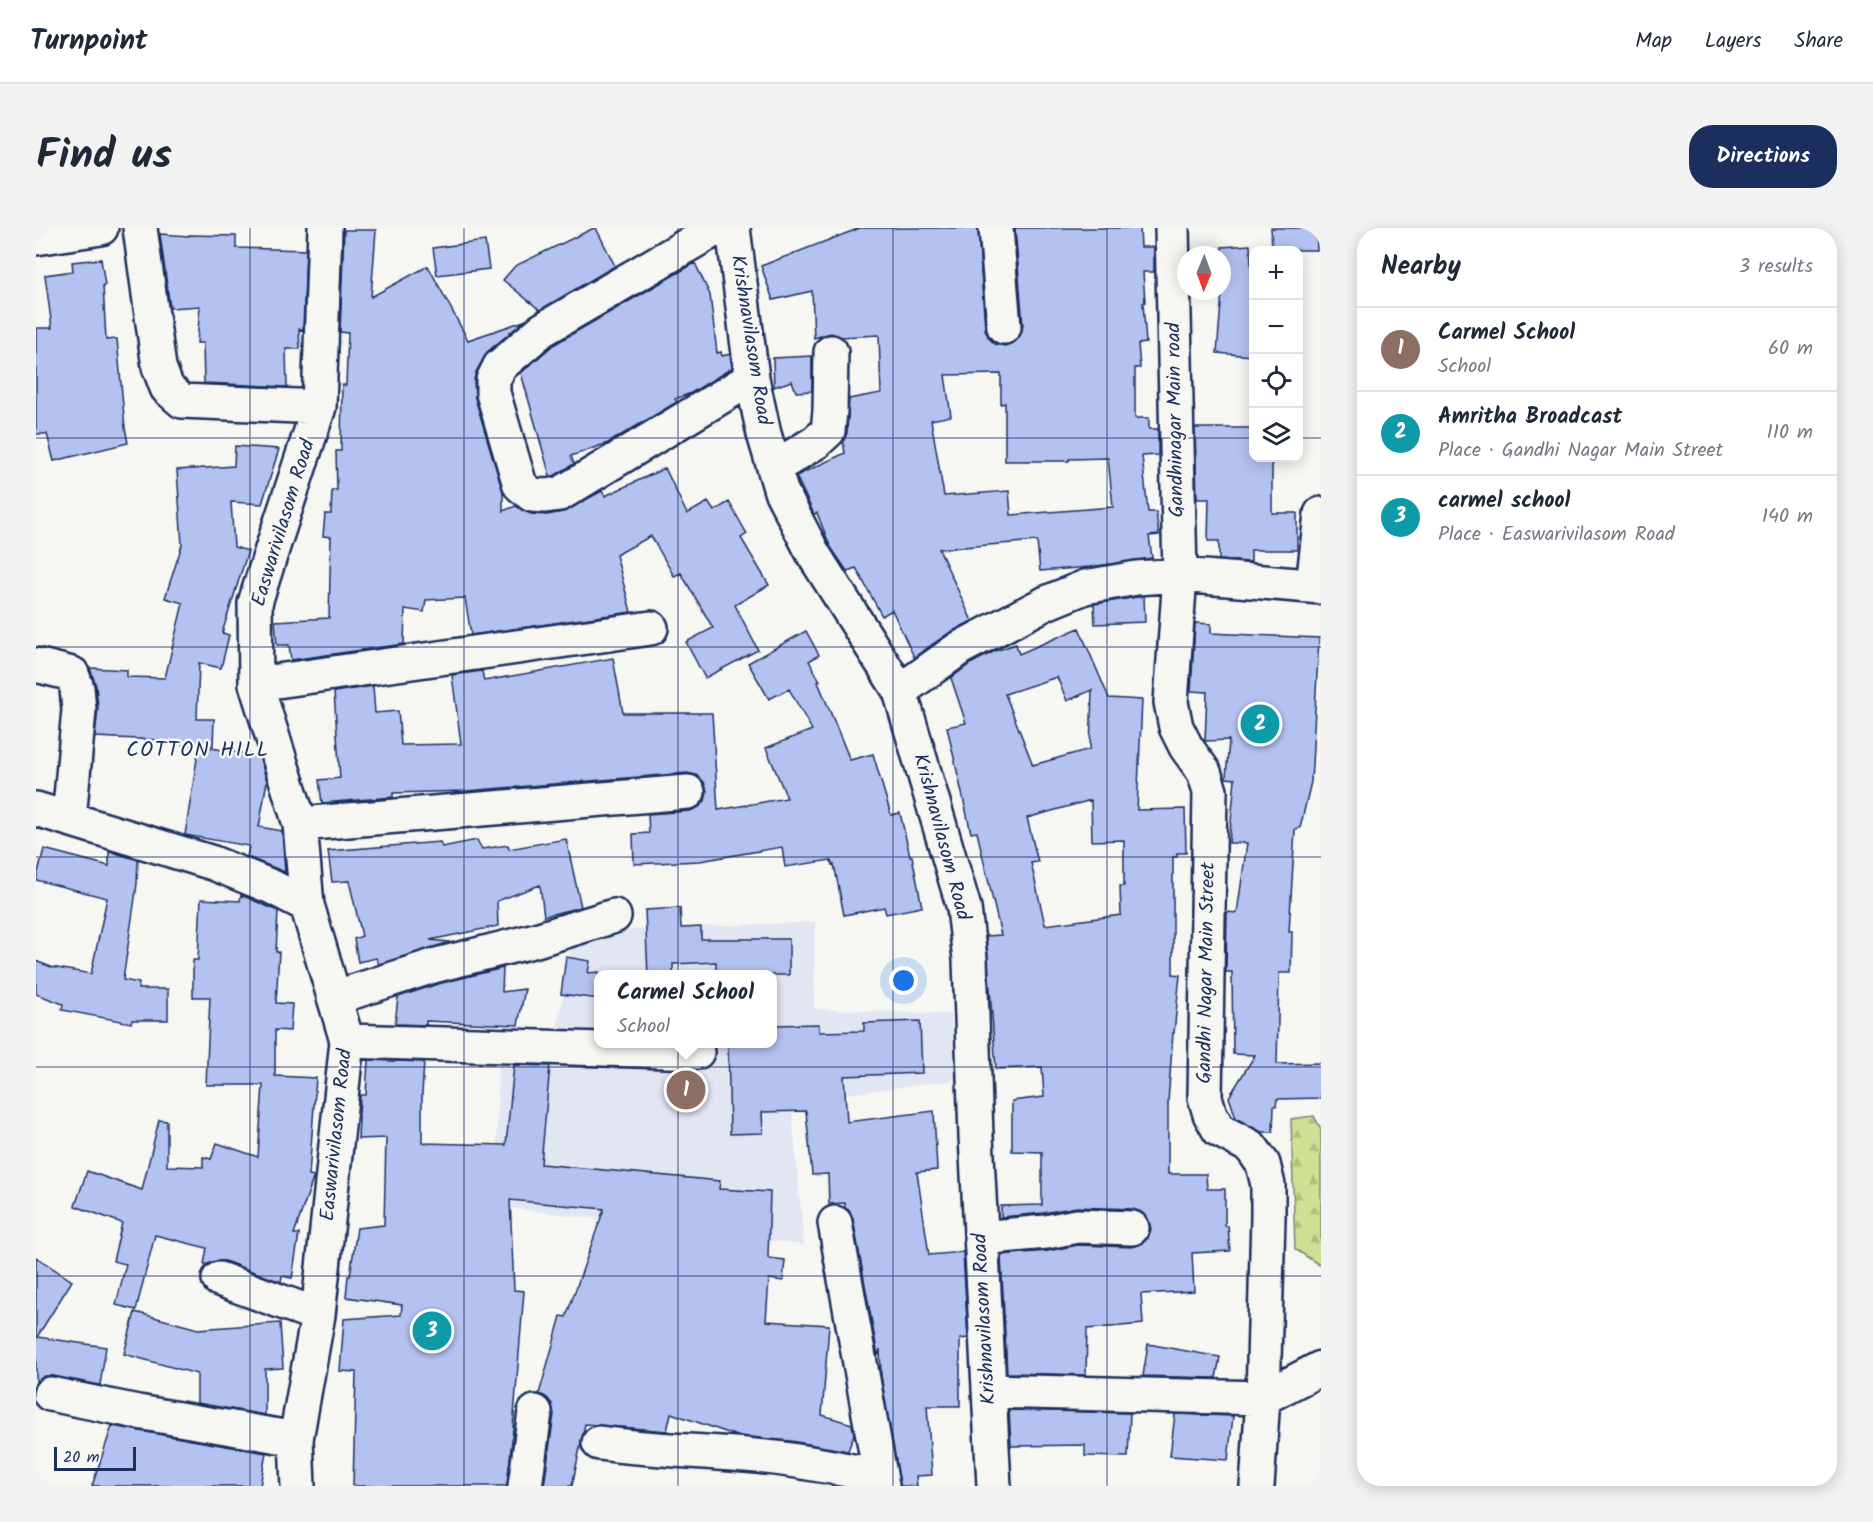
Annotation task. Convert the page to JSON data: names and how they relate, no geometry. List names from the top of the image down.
{
  "streets": {
    "street": [
      "Krishnavilasom Road",
      "Gandhinagar Main road",
      "Easwarivilasom Road",
      "Gandhi Nagar Main Street"
    ]
  },
  "crossings": [
    ["Gandhinagar Main road", "Gandhi Nagar Main Street"]
  ],
  "districts": ["COTTON HILL"],
  "scale_bar": "20 m",
  "north": "bottom",
  "page": {
    "header": "Turnpoint",
    "nav": ["Map", "Layers", "Share"],
    "title": "Find us",
    "buttons": "Directions",
    "heading": ["Nearby", "3 results"],
    "map_buttons": ["+", "−"],
    "list": [
      {
        "mark": "1",
        "name": "Carmel School",
        "note": "School",
        "value": "60 m"
      },
      {
        "mark": "2",
        "name": "Amritha Broadcast",
        "note": "Place · Gandhi Nagar Main Street",
        "value": "110 m"
      },
      {
        "mark": "3",
        "name": "carmel school",
        "note": "Place · Easwarivilasom Road",
        "value": "140 m"
      }
    ],
    "pins": ["2", "1", "3"],
    "popup": ["Carmel School", "School"],
    "scale": "20 m"
  }
}
